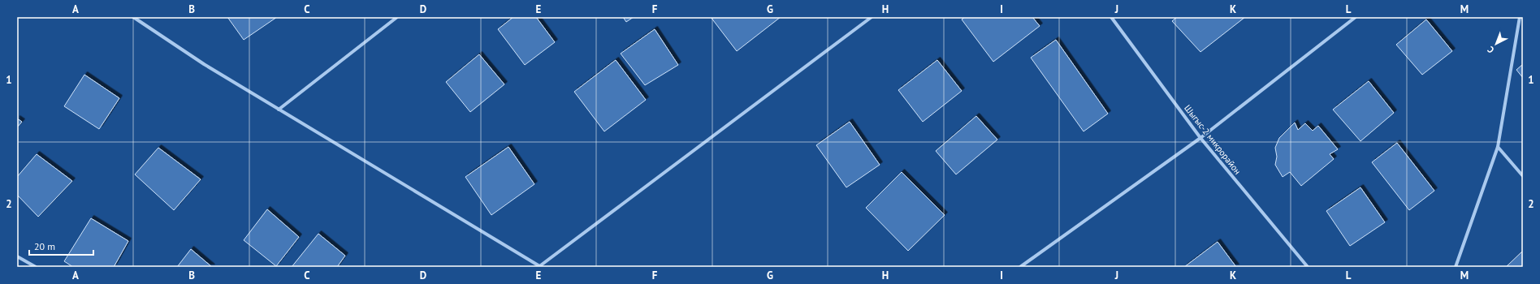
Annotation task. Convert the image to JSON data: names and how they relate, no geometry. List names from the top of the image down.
{
  "streets": {
    "street": ["Шыгыс-2 микрорайон"]
  },
  "scale_bar": "20 m",
  "north": "bottom left",
  "grid": {
    "columns": [
      "A",
      "B",
      "C",
      "D",
      "E",
      "F",
      "G",
      "H",
      "I",
      "J",
      "K",
      "L",
      "M"
    ],
    "rows": ["1", "2"]
  }
}
